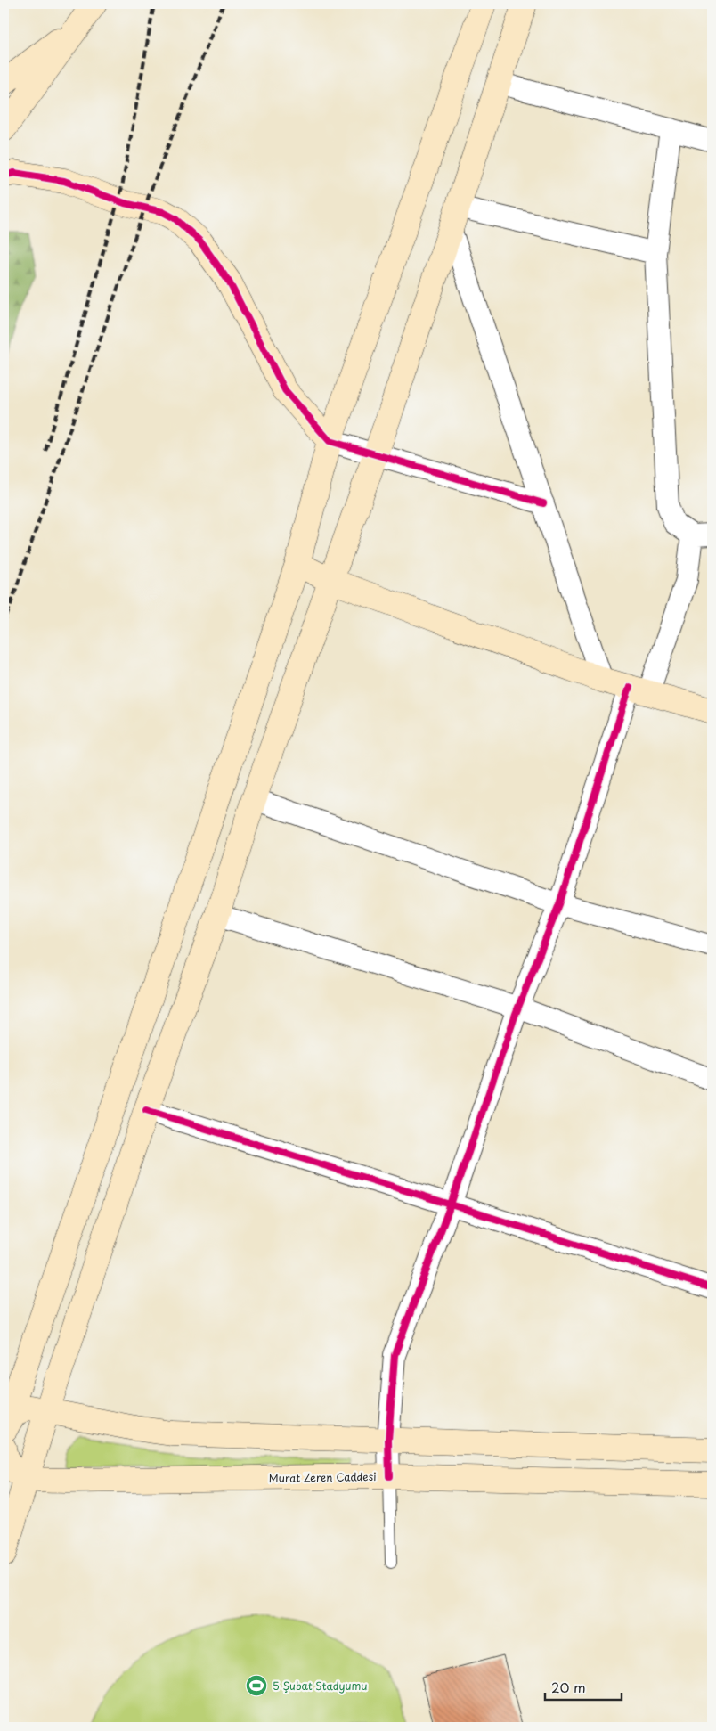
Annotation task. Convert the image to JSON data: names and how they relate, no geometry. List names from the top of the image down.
{
  "streets": {
    "main road": ["Murat Zeren Caddesi"]
  },
  "places": {
    "sports": ["5 Şubat Stadyumu"]
  },
  "scale_bar": "20 m"
}
